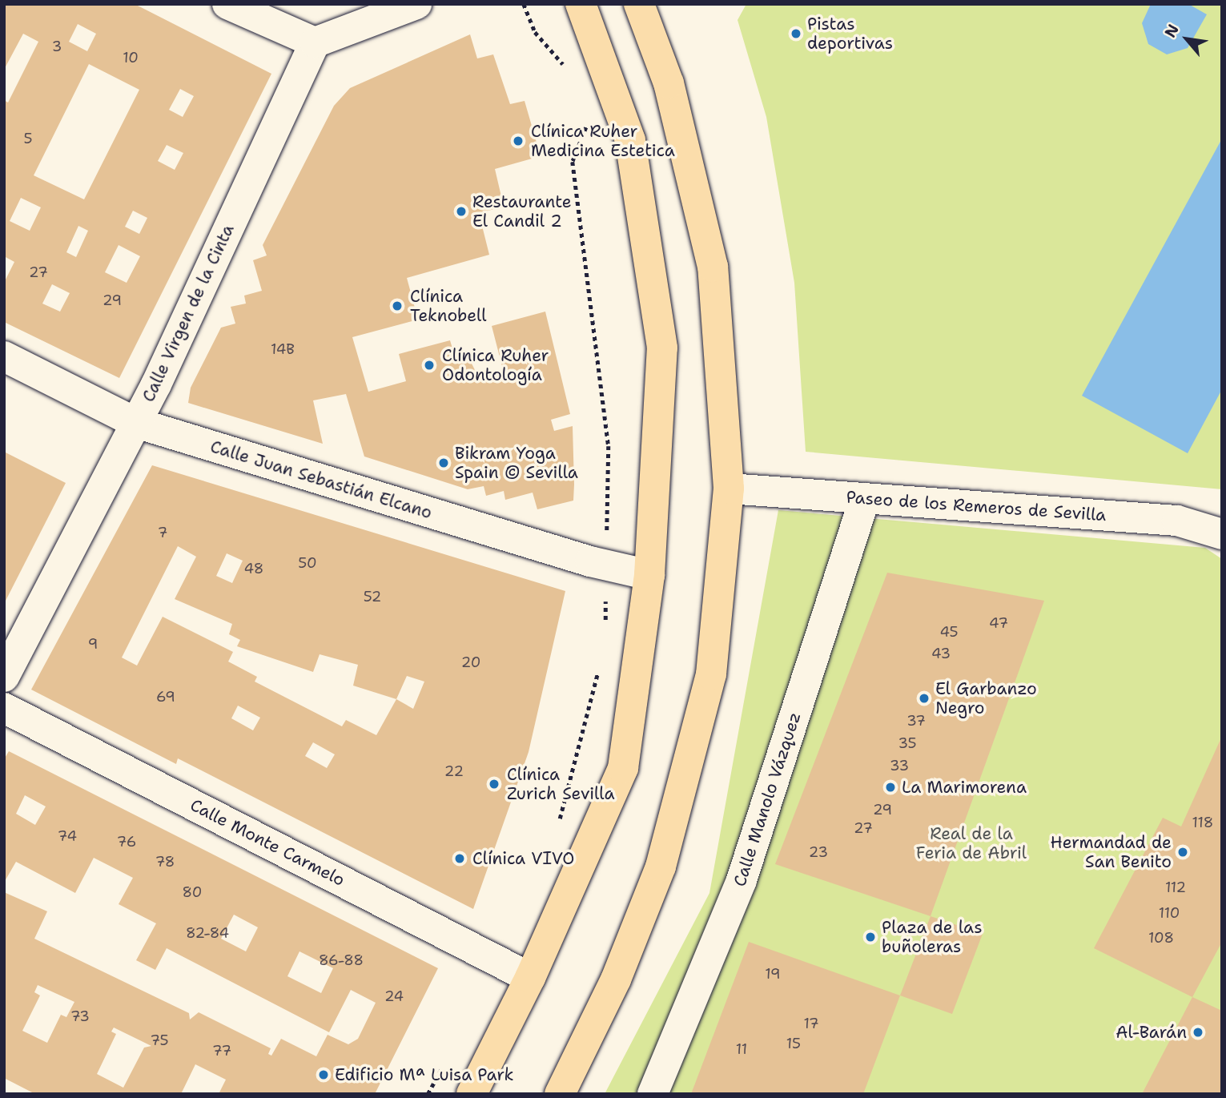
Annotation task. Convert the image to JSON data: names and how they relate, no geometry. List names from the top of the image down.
{
  "streets": {
    "street": [
      "Calle Virgen de la Cinta",
      "Calle Juan Sebastián Elcano",
      "Paseo de los Remeros de Sevilla",
      "Calle Manolo Vázquez",
      "Calle Monte Carmelo"
    ]
  },
  "crossings": [
    ["Calle Virgen de la Cinta", "Calle Juan Sebastián Elcano"],
    ["Paseo de los Remeros de Sevilla", "Calle Manolo Vázquez"]
  ],
  "parks": ["Real de la Feria de Abril"],
  "places": [
    "Pistas deportivas",
    "Clínica Ruher Medicina Estetica",
    "Restaurante El Candil 2",
    "Clínica Teknobell",
    "Clínica Ruher Odontología",
    "Bikram Yoga Spain © Sevilla",
    "El Garbanzo Negro",
    "Clínica Zurich Sevilla",
    "La Marimorena",
    "Hermandad de San Benito",
    "Clínica VIVO",
    "Plaza de las buñoleras",
    "Al-Barán",
    "Edificio Mª Luisa Park"
  ],
  "house_numbers": [
    "3",
    "10",
    "5",
    "27",
    "29",
    "14B",
    "7",
    "50",
    "48",
    "52",
    "47",
    "45",
    "9",
    "43",
    "20",
    "69",
    "37",
    "35",
    "33",
    "22",
    "29",
    "118",
    "27",
    "74",
    "76",
    "23",
    "78",
    "112",
    "80",
    "110",
    "82-84",
    "108",
    "86-88",
    "19",
    "24",
    "73",
    "17",
    "75",
    "15",
    "11",
    "77"
  ],
  "north": "top left"
}
